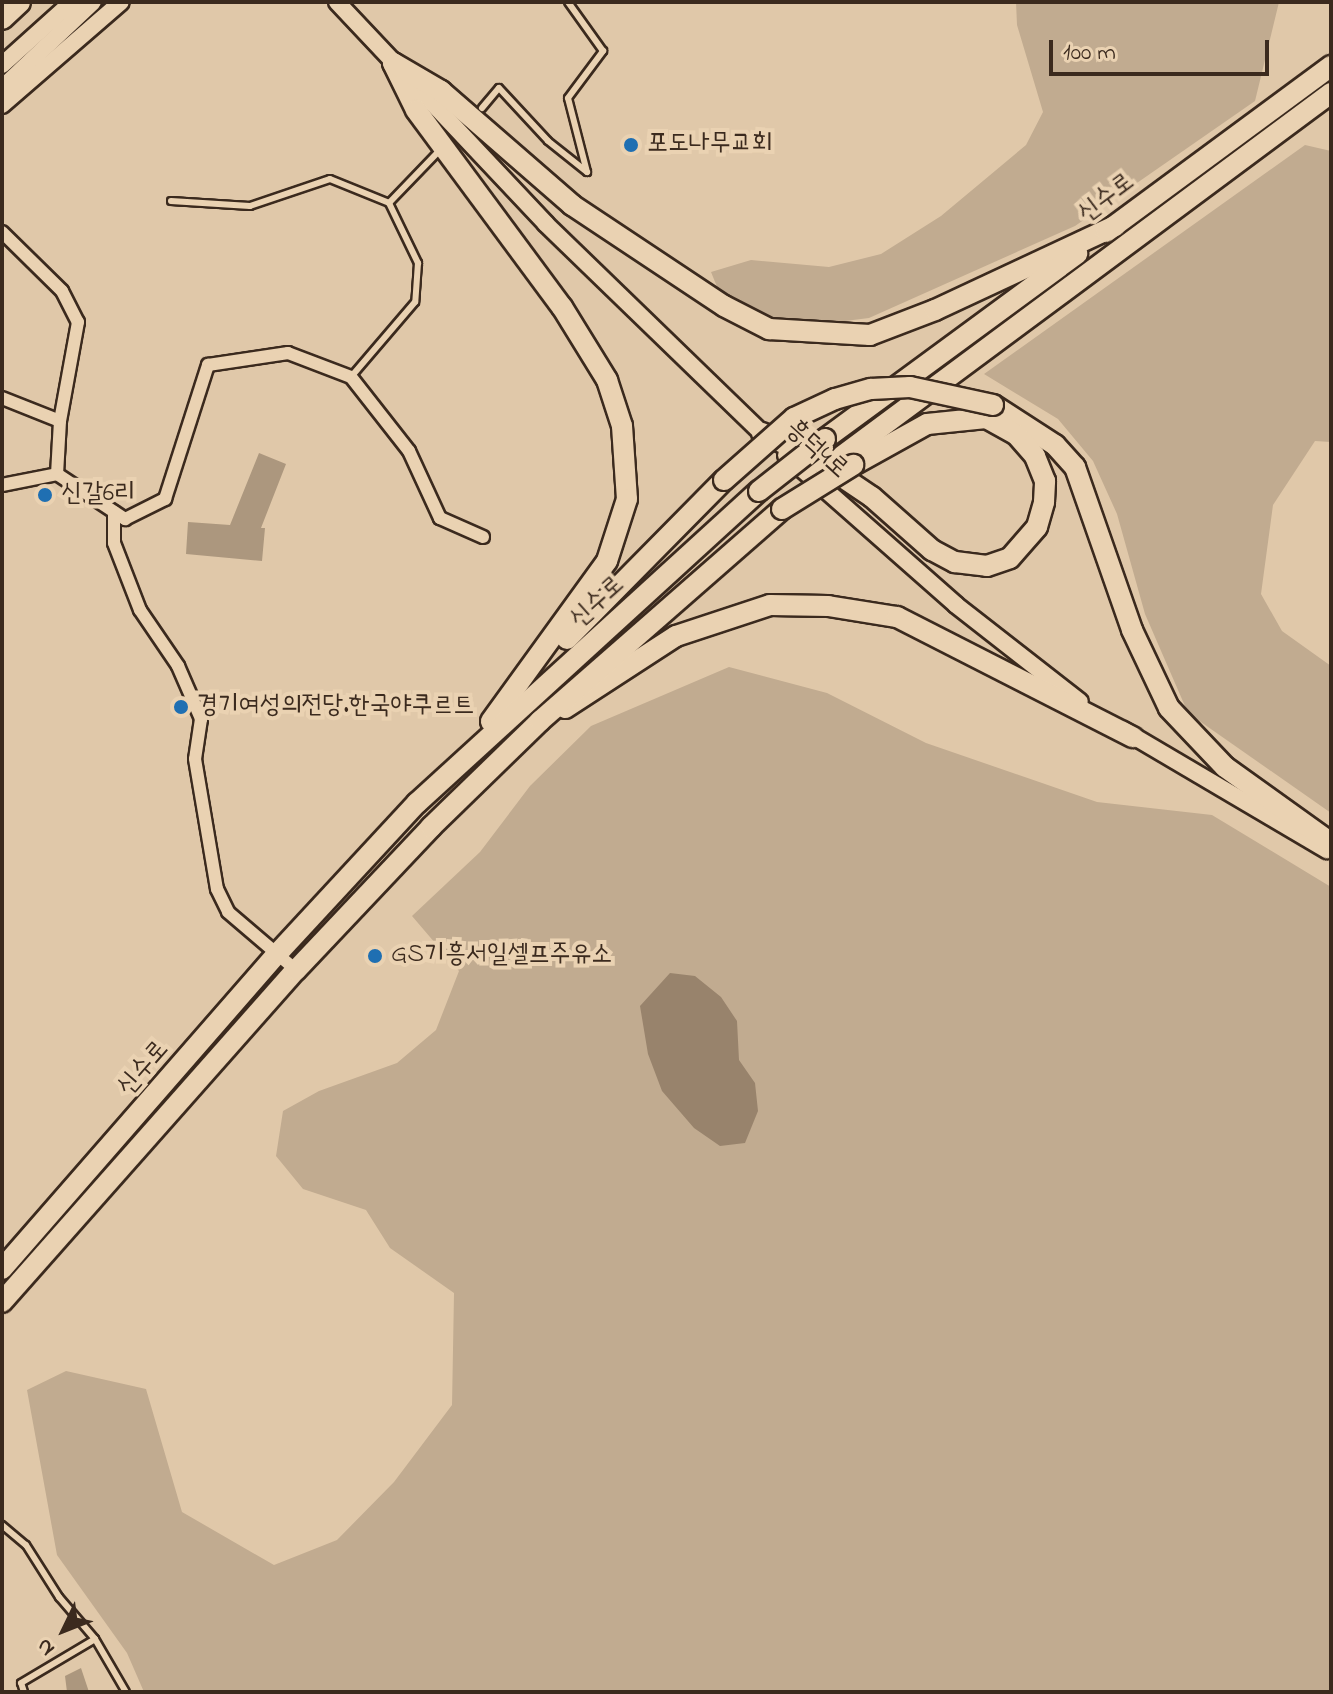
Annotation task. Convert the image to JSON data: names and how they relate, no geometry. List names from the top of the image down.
{
  "streets": {
    "main road": ["신수로"],
    "street": ["흥덕4로"]
  },
  "places": [
    "포도나무교회",
    "신갈6리",
    "경기여성의전당.한국야쿠르트",
    "GS기흥서일셀프주유소"
  ],
  "scale_bar": "100 m",
  "north": "bottom left"
}
